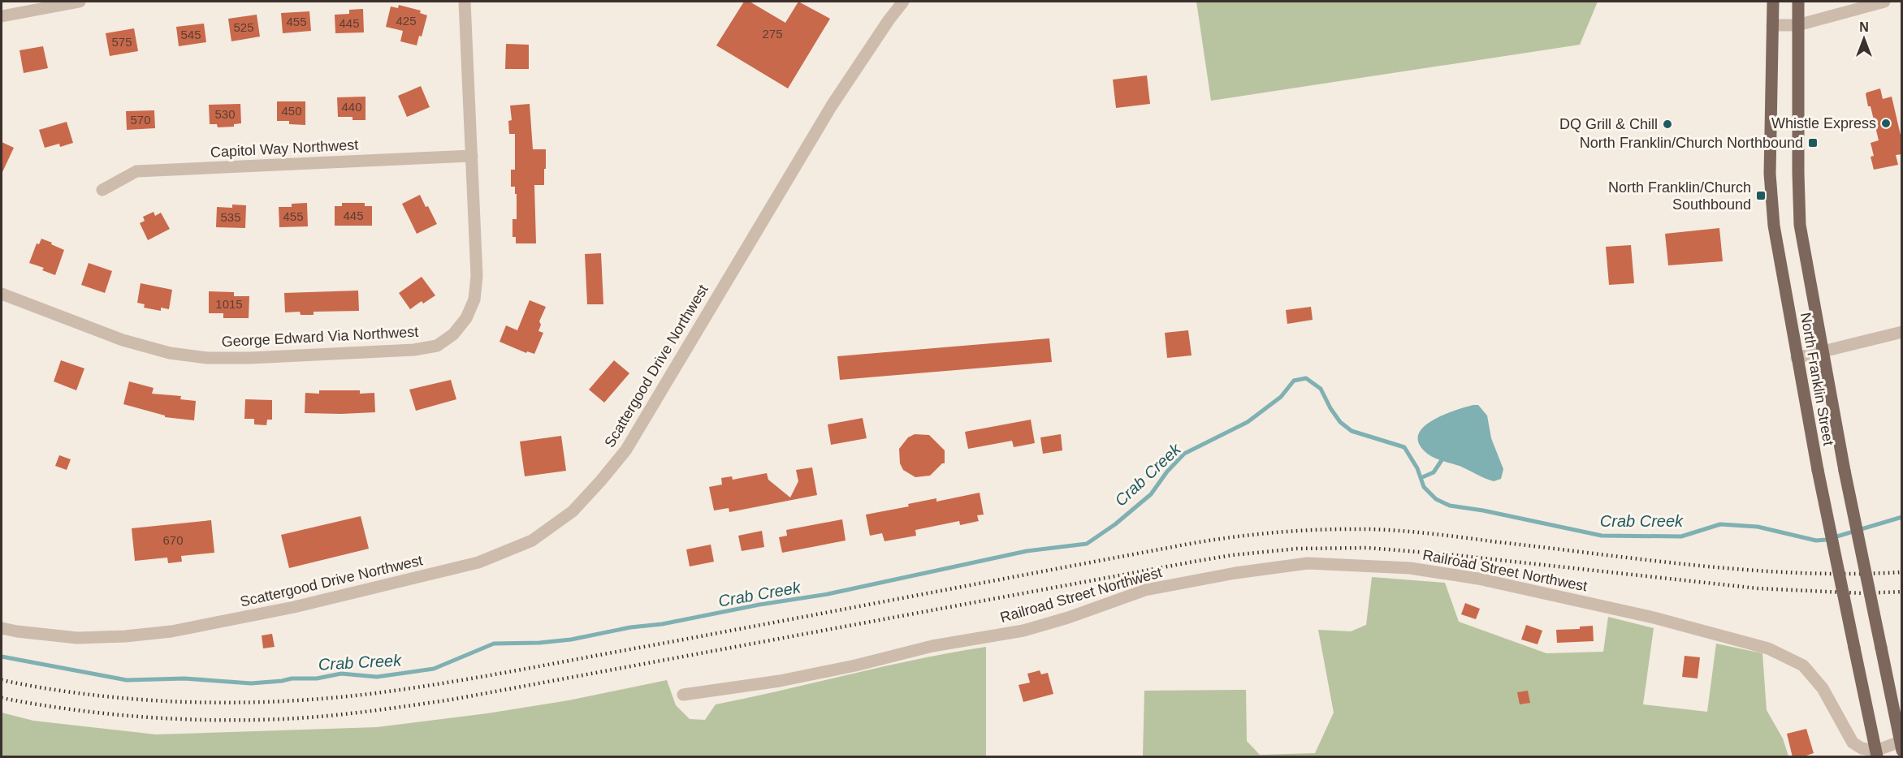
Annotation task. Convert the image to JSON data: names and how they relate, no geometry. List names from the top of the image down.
{
  "streets": {
    "main road": ["North Franklin Street"],
    "street": [
      "Capitol Way Northwest",
      "George Edward Via Northwest",
      "Scattergood Drive Northwest",
      "Railroad Street Northwest"
    ]
  },
  "crossings": [
    ["Capitol Way Northwest", "George Edward Via Northwest"],
    ["North Franklin Street", "Railroad Street Northwest"]
  ],
  "water": ["Crab Creek"],
  "places": {
    "other": ["Whistle Express", "DQ Grill & Chill"],
    "transit": ["North Franklin/Church Northbound", "North Franklin/Church Southbound"]
  },
  "house_numbers": [
    "425",
    "455",
    "445",
    "525",
    "275",
    "545",
    "575",
    "440",
    "450",
    "530",
    "570",
    "445",
    "455",
    "535",
    "1015",
    "670"
  ],
  "north": "top"
}
